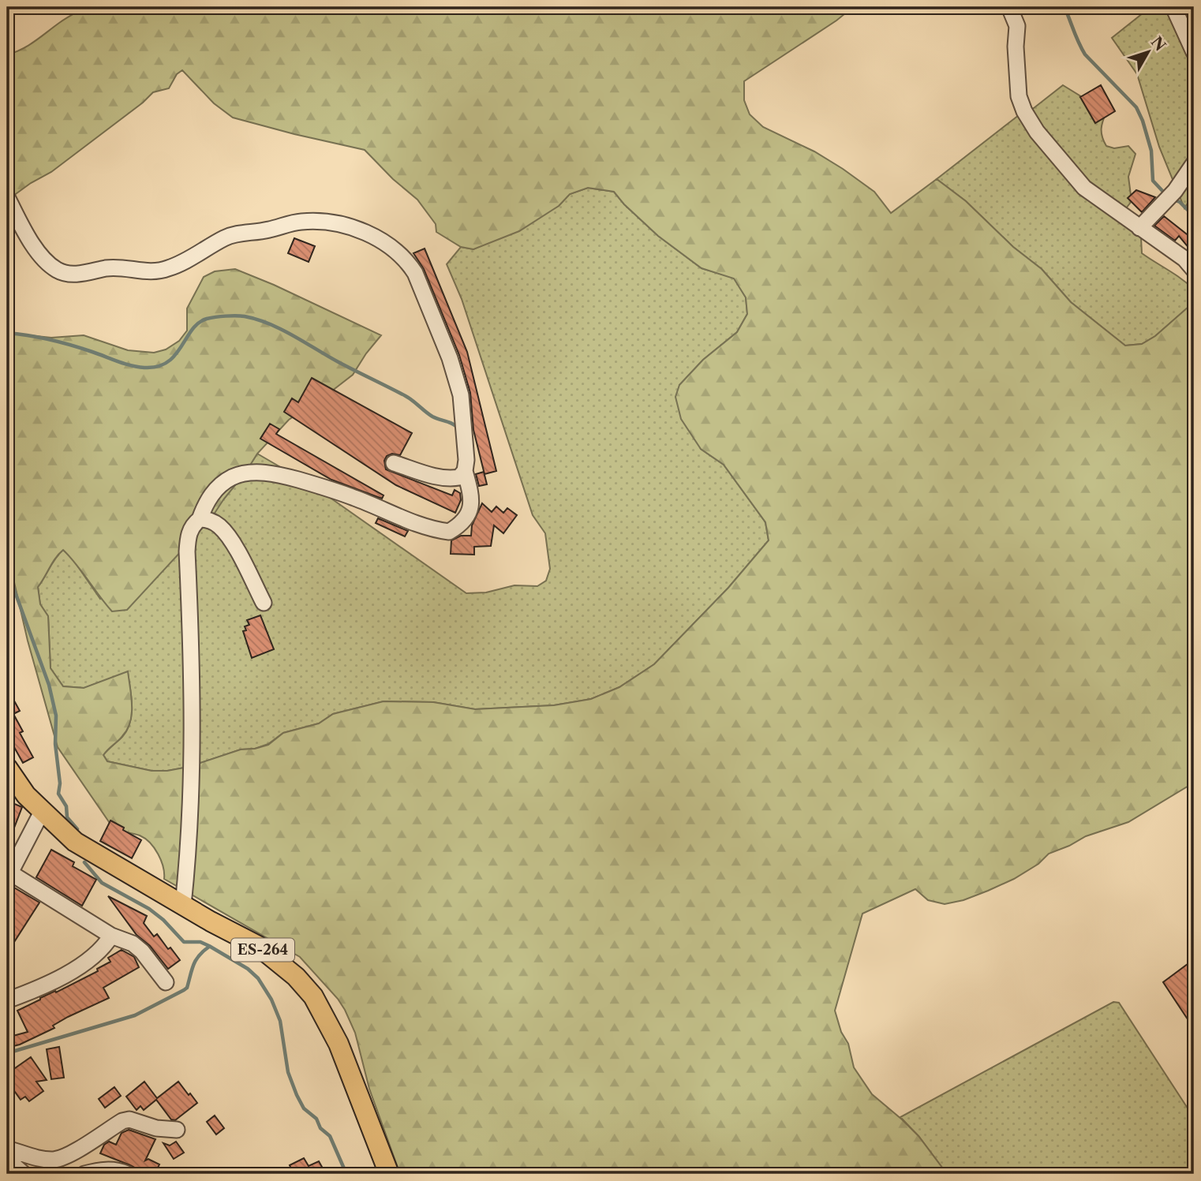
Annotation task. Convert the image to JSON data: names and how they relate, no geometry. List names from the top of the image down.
{
  "streets": {
    "main road": ["ES-264"]
  },
  "north": "top right"
}
